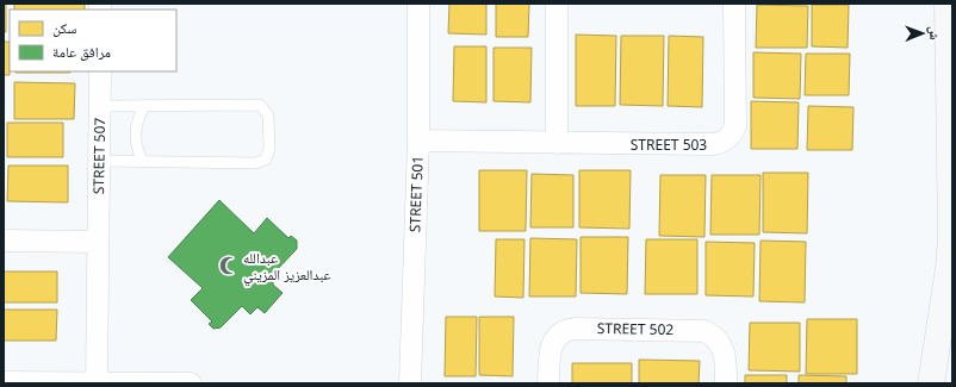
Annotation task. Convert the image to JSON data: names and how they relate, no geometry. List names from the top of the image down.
{
  "streets": {
    "street": [
      "STREET 503",
      "STREET 507",
      "STREET 501",
      "STREET 502"
    ]
  },
  "crossings": [
    ["STREET 503", "STREET 501"]
  ],
  "places": {
    "mosque": ["عبدالله عبدالعزيز المزيني"]
  },
  "legend": ["سكن", "مرافق عامة"],
  "north": "right"
}
